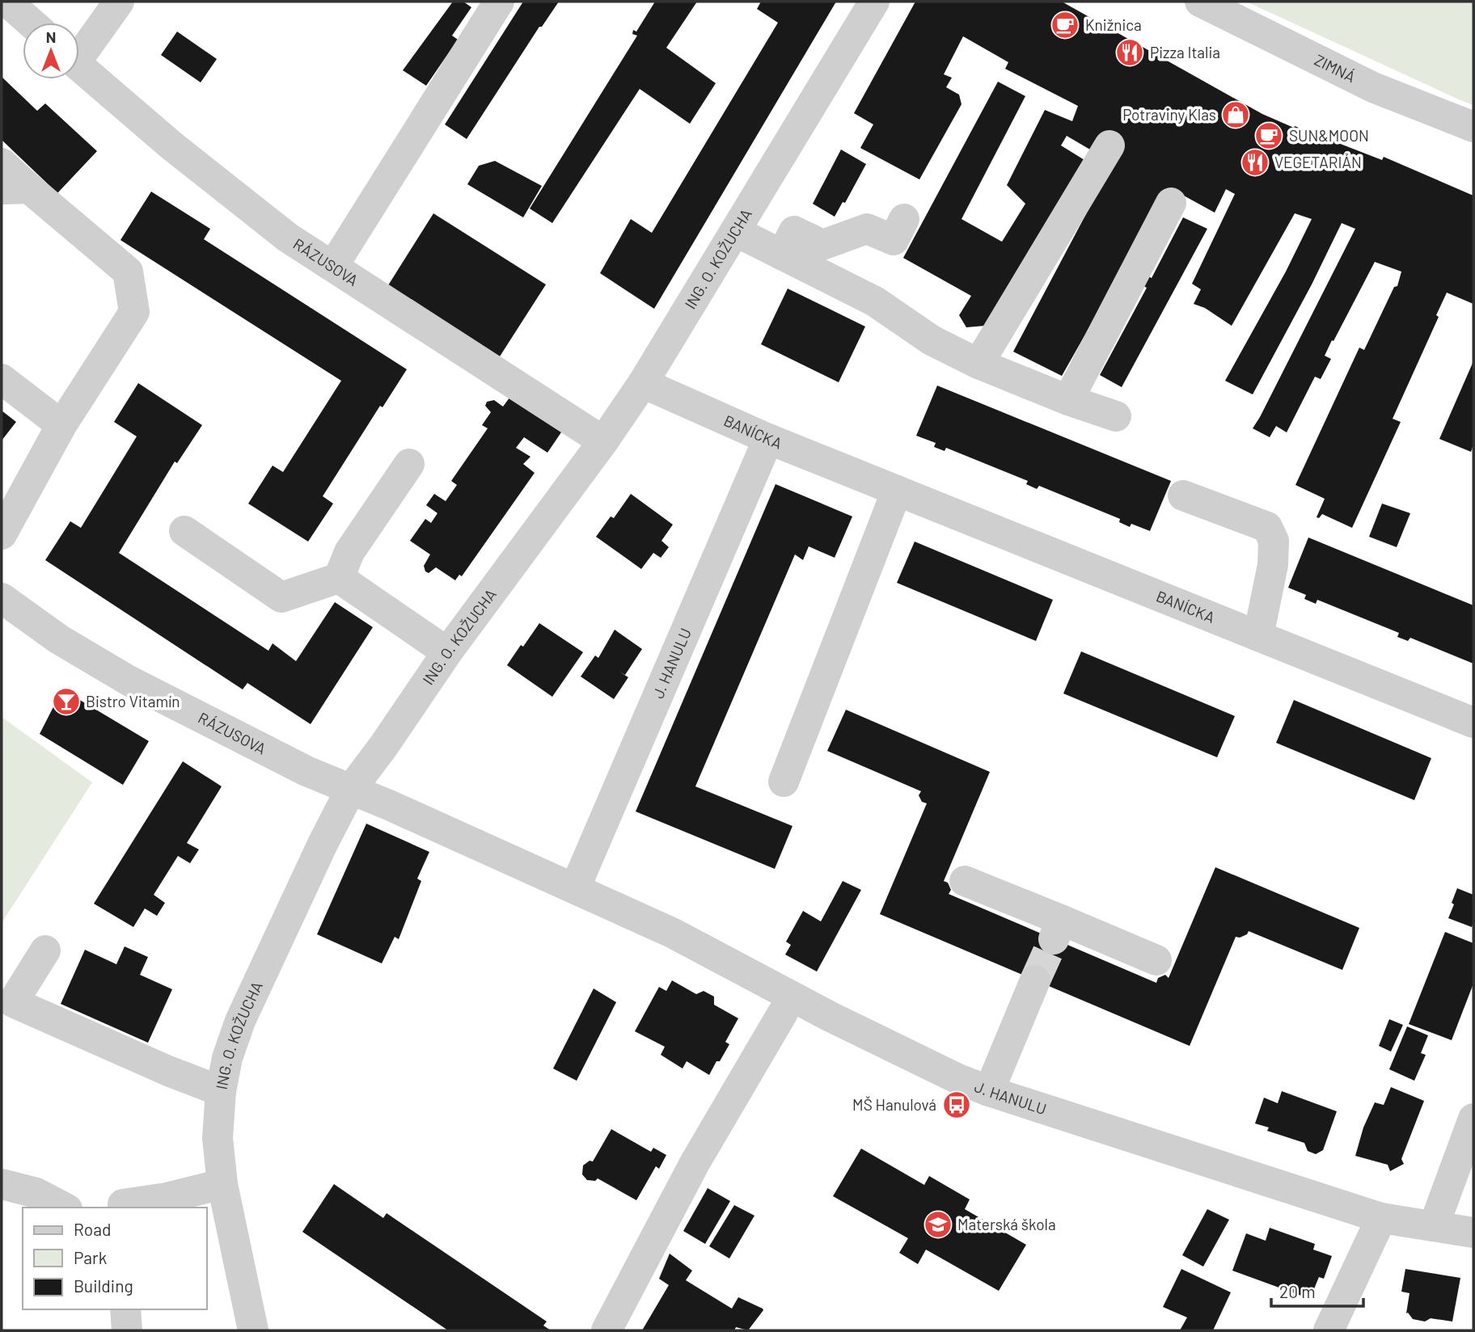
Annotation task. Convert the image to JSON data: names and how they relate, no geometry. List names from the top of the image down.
{
  "streets": {
    "street": [
      "ZIMNÁ",
      "ING. O. KOŽUCHA",
      "RÁZUSOVA",
      "BANÍCKA",
      "J. HANULU"
    ]
  },
  "crossings": [
    ["ING. O. KOŽUCHA", "RÁZUSOVA"],
    ["ING. O. KOŽUCHA", "BANÍCKA"],
    ["ING. O. KOŽUCHA", "J. HANULU"],
    ["RÁZUSOVA", "J. HANULU"],
    ["BANÍCKA", "J. HANULU"]
  ],
  "places": {
    "cafe": ["Knižnica", "SUN&MOON"],
    "restaurant": ["Pizza Italia", "VEGETARIÁN"],
    "shop": ["Potraviny Klas"],
    "bar": ["Bistro Vitamín"],
    "bus stop": ["MŠ Hanulová"],
    "school or university": ["Materská škola"]
  },
  "legend": ["Road", "Park", "Building"],
  "scale_bar": "20 m",
  "north": "top"
}
